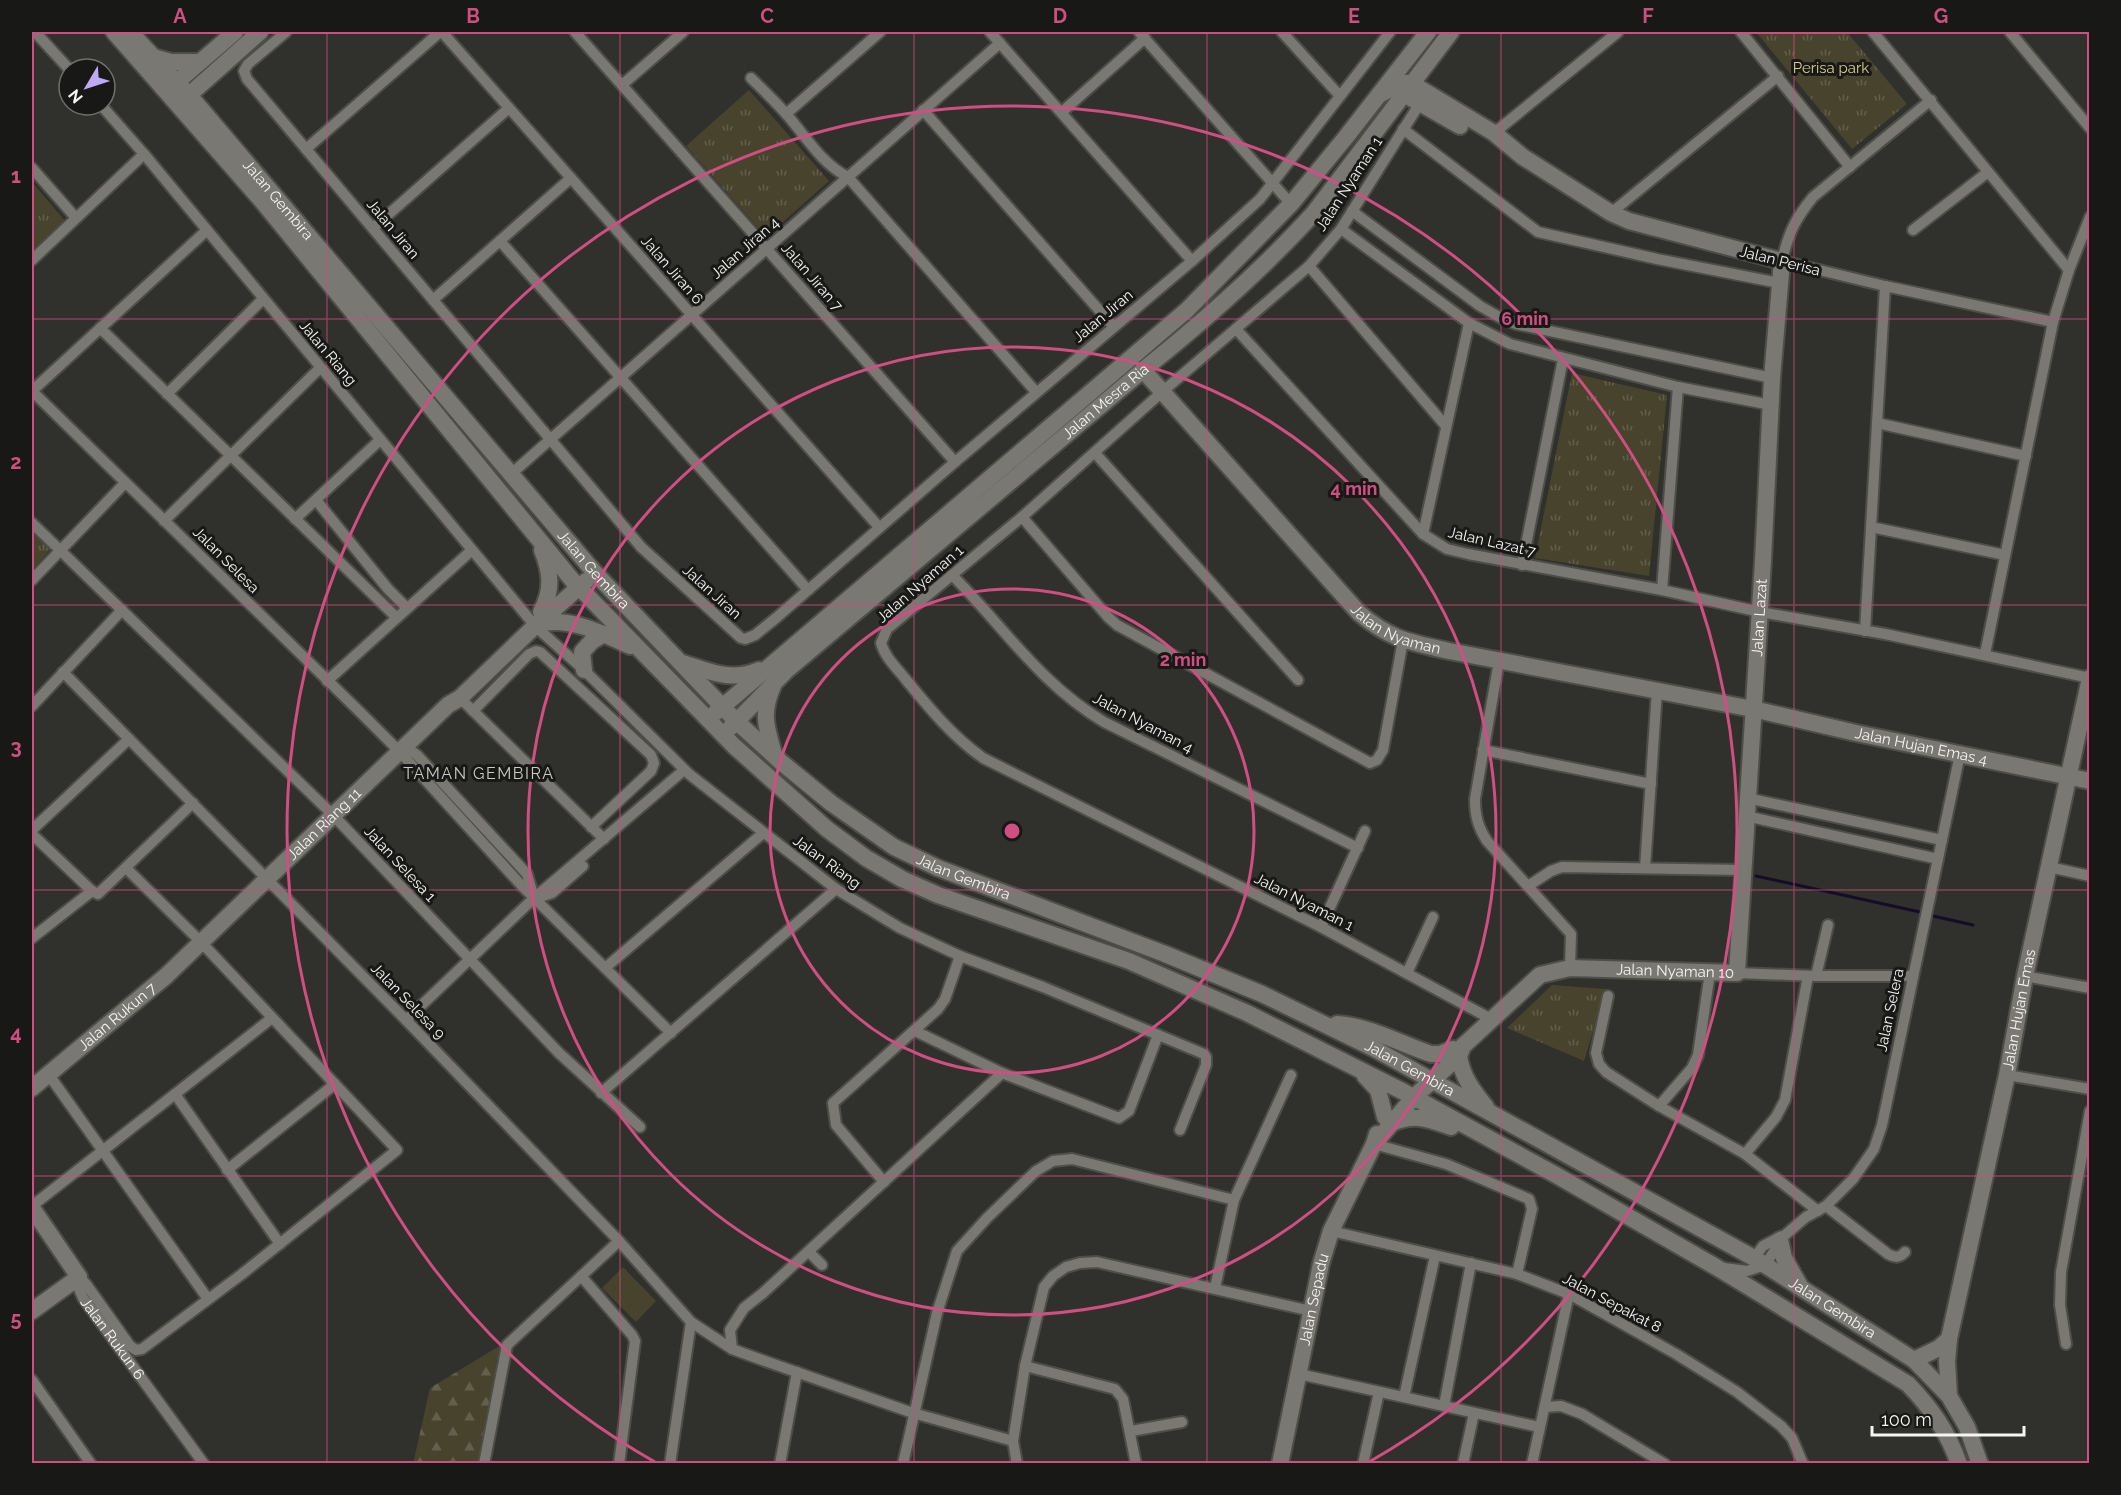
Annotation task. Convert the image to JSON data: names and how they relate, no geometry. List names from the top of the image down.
{
  "streets": {
    "main road": [
      "Jalan Gembira",
      "Jalan Perisa",
      "Jalan Mesra Ria",
      "Jalan Lazat",
      "Jalan Nyaman",
      "Jalan Hujan Emas 4",
      "Jalan Riang 11",
      "Jalan Nyaman 10",
      "Jalan Hujan Emas",
      "Jalan Rukun 7",
      "Jalan Sepadu",
      "Jalan Rukun 6"
    ],
    "street": [
      "Jalan Nyaman 1",
      "Jalan Jiran",
      "Jalan Jiran 4",
      "Jalan Jiran 6",
      "Jalan Jiran 7",
      "Jalan Riang",
      "Jalan Lazat 7",
      "Jalan Selesa",
      "Jalan Nyaman 4",
      "Jalan Selesa 1",
      "Jalan Selesa 9",
      "Jalan Selera",
      "Jalan Sepakat 8"
    ]
  },
  "crossings": [
    ["Jalan Nyaman 1", "Jalan Perisa"],
    ["Jalan Nyaman 1", "Jalan Lazat 7"],
    ["Jalan Nyaman 1", "Jalan Nyaman"],
    ["Jalan Nyaman 1", "Jalan Nyaman 4"],
    ["Jalan Nyaman 1", "Jalan Nyaman 10"],
    ["Jalan Gembira", "Jalan Jiran 4"],
    ["Jalan Gembira", "Jalan Mesra Ria"],
    ["Jalan Gembira", "Jalan Riang 11"],
    ["Jalan Gembira", "Jalan Nyaman 10"],
    ["Jalan Gembira", "Jalan Hujan Emas"],
    ["Jalan Gembira", "Jalan Selera"],
    ["Jalan Gembira", "Jalan Sepadu"],
    ["Jalan Jiran", "Jalan Jiran 4"],
    ["Jalan Jiran", "Jalan Jiran 6"],
    ["Jalan Jiran", "Jalan Jiran 7"],
    ["Jalan Jiran 4", "Jalan Jiran 6"],
    ["Jalan Jiran 4", "Jalan Jiran 7"],
    ["Jalan Perisa", "Jalan Mesra Ria"],
    ["Jalan Perisa", "Jalan Lazat"],
    ["Jalan Riang", "Jalan Riang 11"],
    ["Jalan Mesra Ria", "Jalan Nyaman"],
    ["Jalan Lazat 7", "Jalan Lazat"],
    ["Jalan Lazat 7", "Jalan Hujan Emas"],
    ["Jalan Selesa", "Jalan Riang 11"],
    ["Jalan Lazat", "Jalan Nyaman"],
    ["Jalan Lazat", "Jalan Hujan Emas 4"],
    ["Jalan Lazat", "Jalan Nyaman 10"],
    ["Jalan Nyaman", "Jalan Hujan Emas 4"],
    ["Jalan Hujan Emas 4", "Jalan Hujan Emas"],
    ["Jalan Hujan Emas 4", "Jalan Selera"],
    ["Jalan Riang 11", "Jalan Selesa 1"],
    ["Jalan Riang 11", "Jalan Selesa 9"],
    ["Jalan Riang 11", "Jalan Rukun 7"],
    ["Jalan Nyaman 10", "Jalan Selera"],
    ["Jalan Nyaman 10", "Jalan Sepadu"],
    ["Jalan Sepadu", "Jalan Sepakat 8"]
  ],
  "districts": ["TAMAN GEMBIRA"],
  "parks": ["Perisa park"],
  "scale_bar": "100 m",
  "north": "bottom left",
  "grid": {
    "columns": [
      "A",
      "B",
      "C",
      "D",
      "E",
      "F",
      "G"
    ],
    "rows": [
      "1",
      "2",
      "3",
      "4",
      "5"
    ]
  },
  "rings": ["6 min", "4 min", "2 min"]
}
